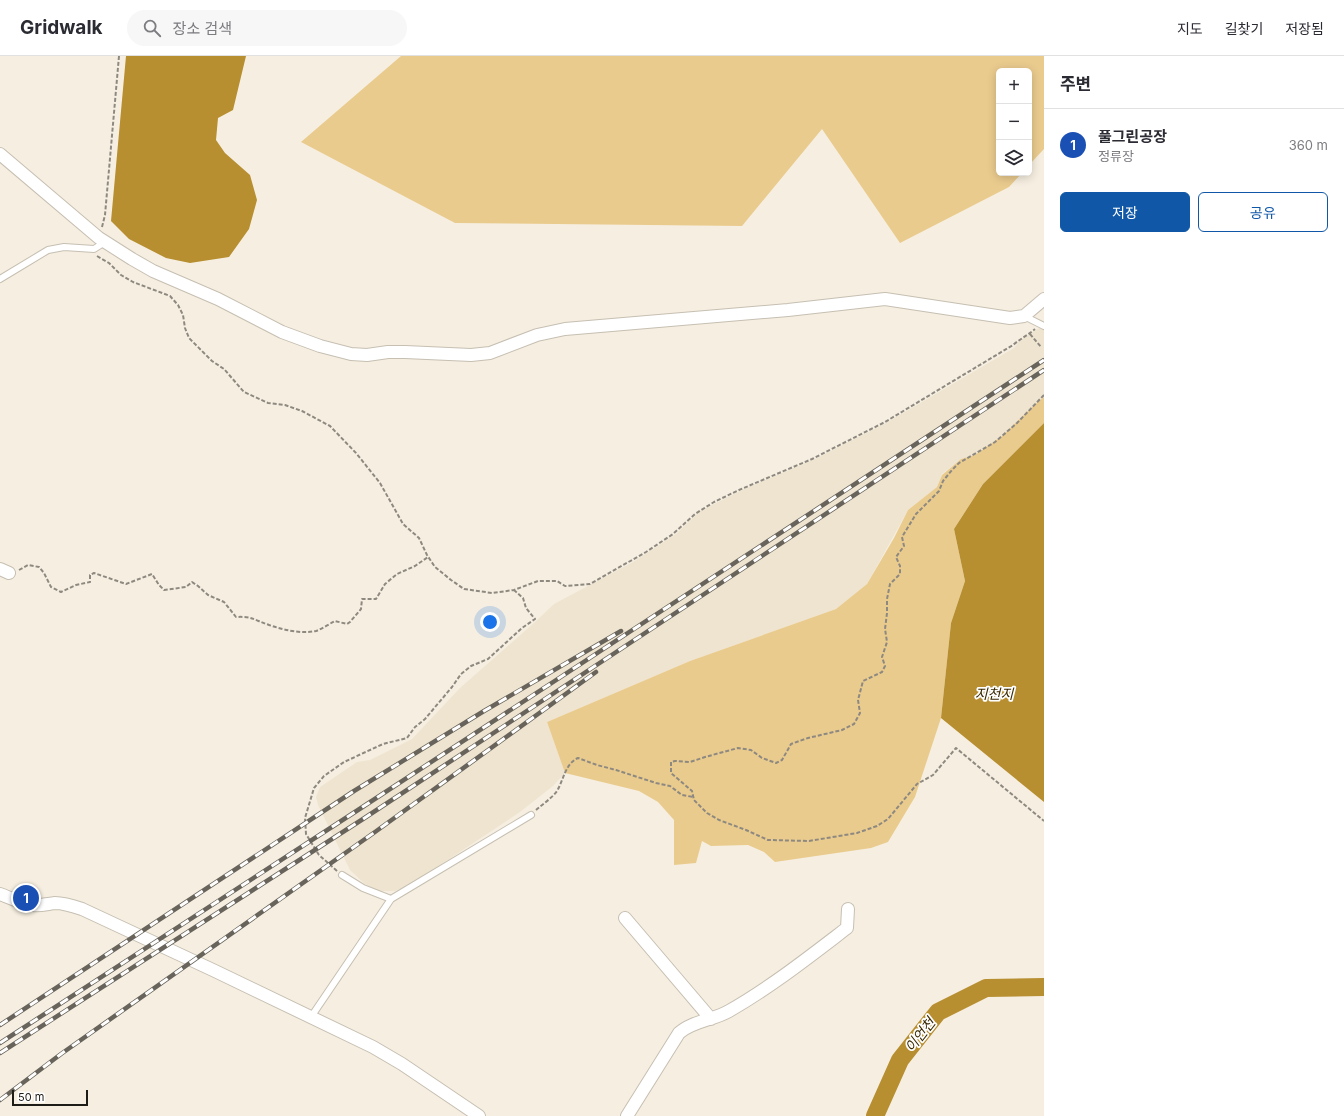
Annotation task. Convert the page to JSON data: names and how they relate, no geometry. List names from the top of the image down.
{
  "water": ["지천지", "이언천"],
  "scale_bar": "50 m",
  "page": {
    "header": "Gridwalk",
    "search": "장소 검색",
    "nav": ["지도", "길찾기", "저장됨"],
    "heading": "주변",
    "map_buttons": ["+", "−"],
    "list": [
      {
        "mark": "1",
        "name": "풀그린공장",
        "note": "정류장",
        "value": "360 m"
      }
    ],
    "buttons": ["저장", "공유"],
    "pins": "1",
    "scale": "50 m"
  }
}
